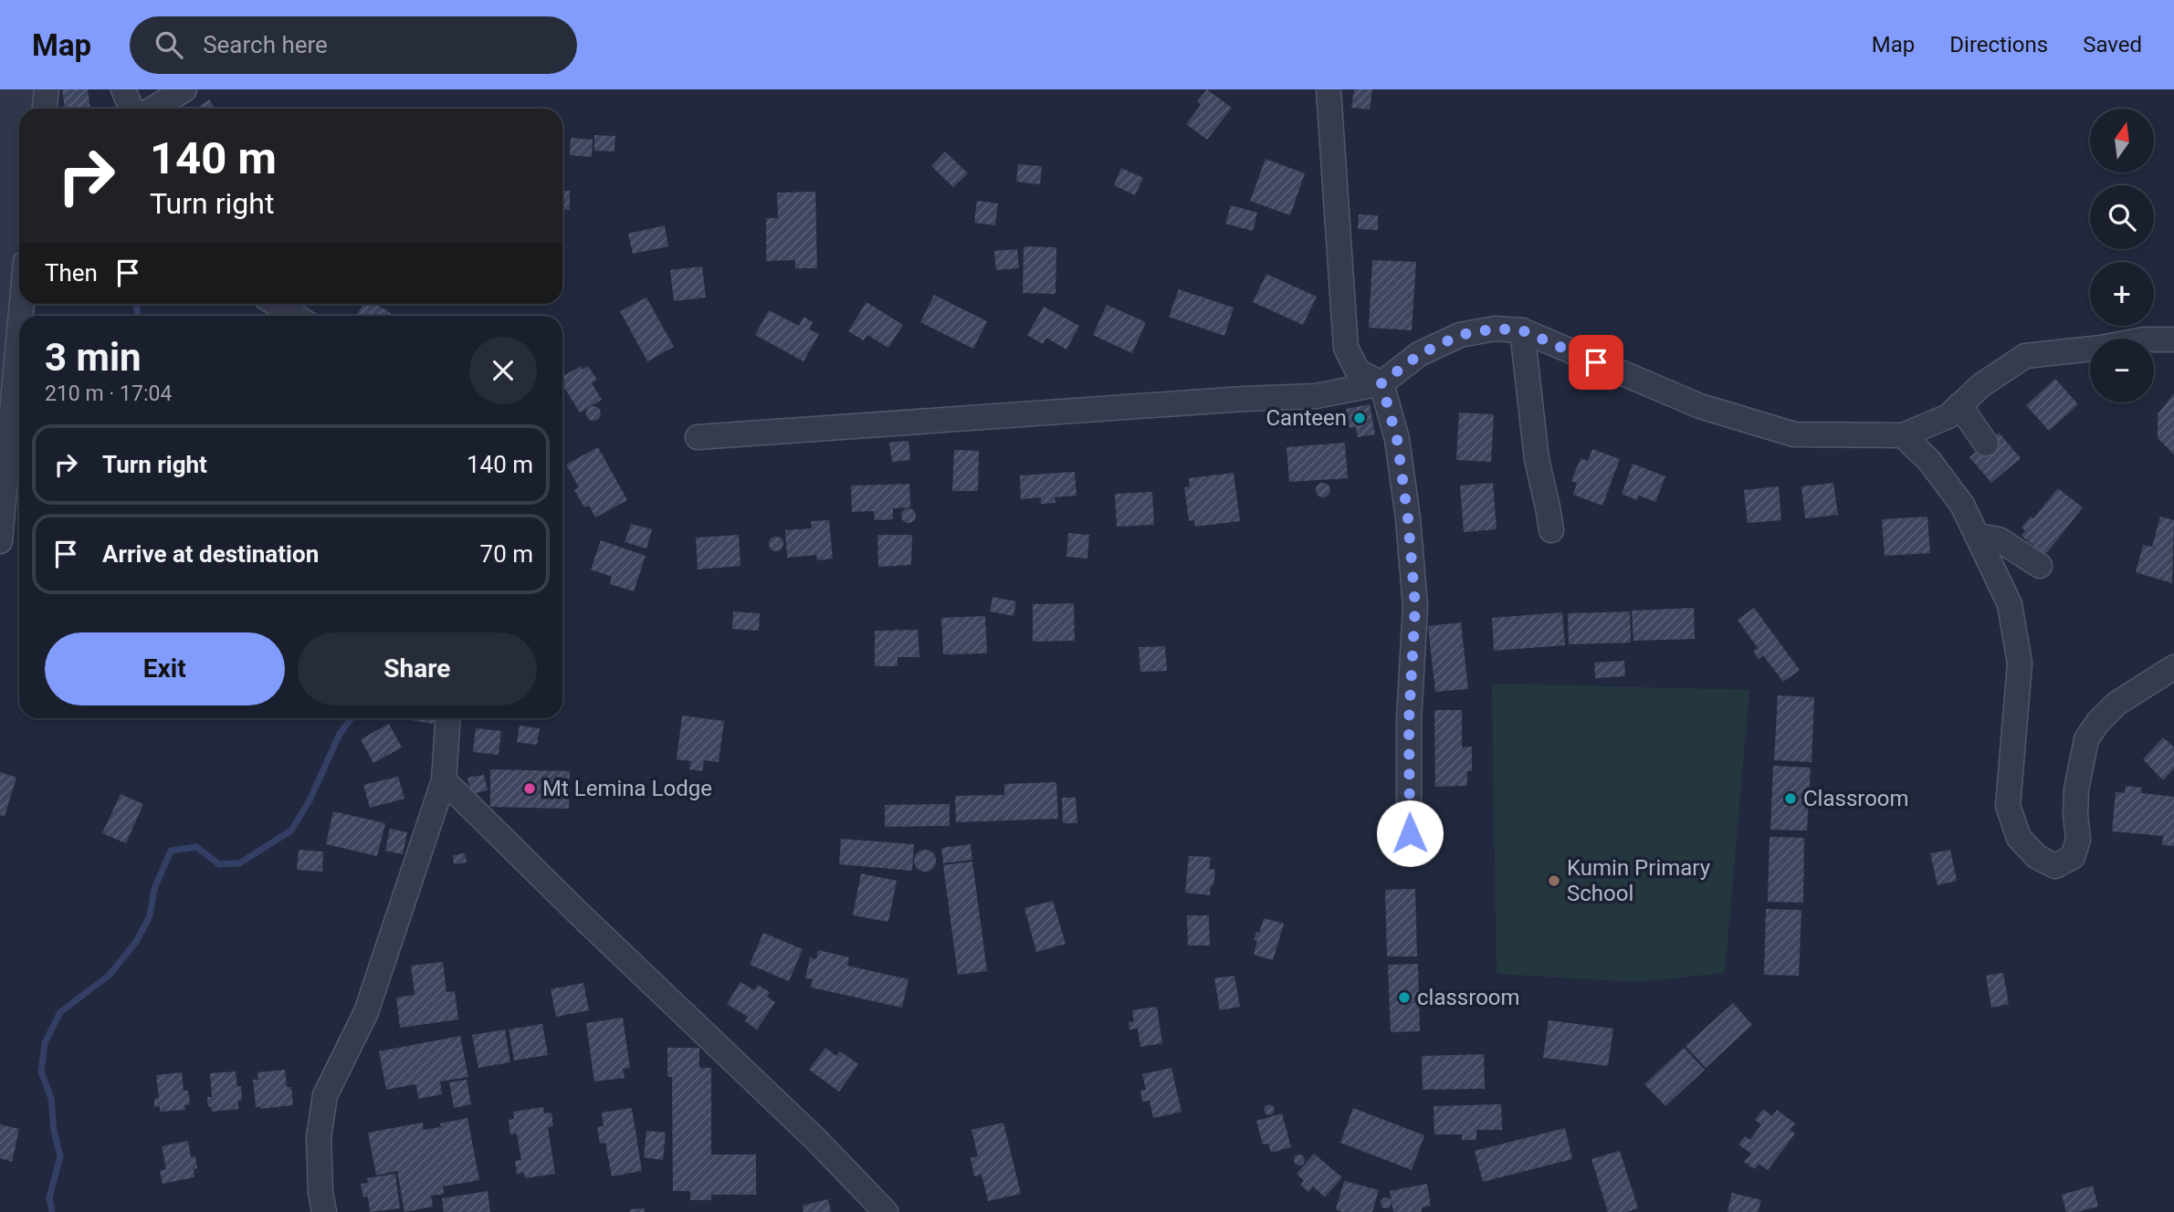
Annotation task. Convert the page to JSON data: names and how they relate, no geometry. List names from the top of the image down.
{
  "places": [
    "Canteen",
    "Mt Lemina Lodge",
    "Classroom",
    "Kumin Primary School",
    "classroom"
  ],
  "north": "top",
  "page": {
    "header": "Map",
    "search": "Search here",
    "nav": ["Map", "Directions", "Saved"],
    "map_buttons": ["+", "−"],
    "turn": ["140 m", "Turn right"],
    "then": "Then",
    "heading": ["3 min", "210 m · 17:04"],
    "list": [
      {
        "name": "Turn right",
        "value": "140 m"
      },
      {
        "name": "Arrive at destination",
        "value": "70 m"
      }
    ],
    "buttons": ["Exit", "Share"]
  }
}
